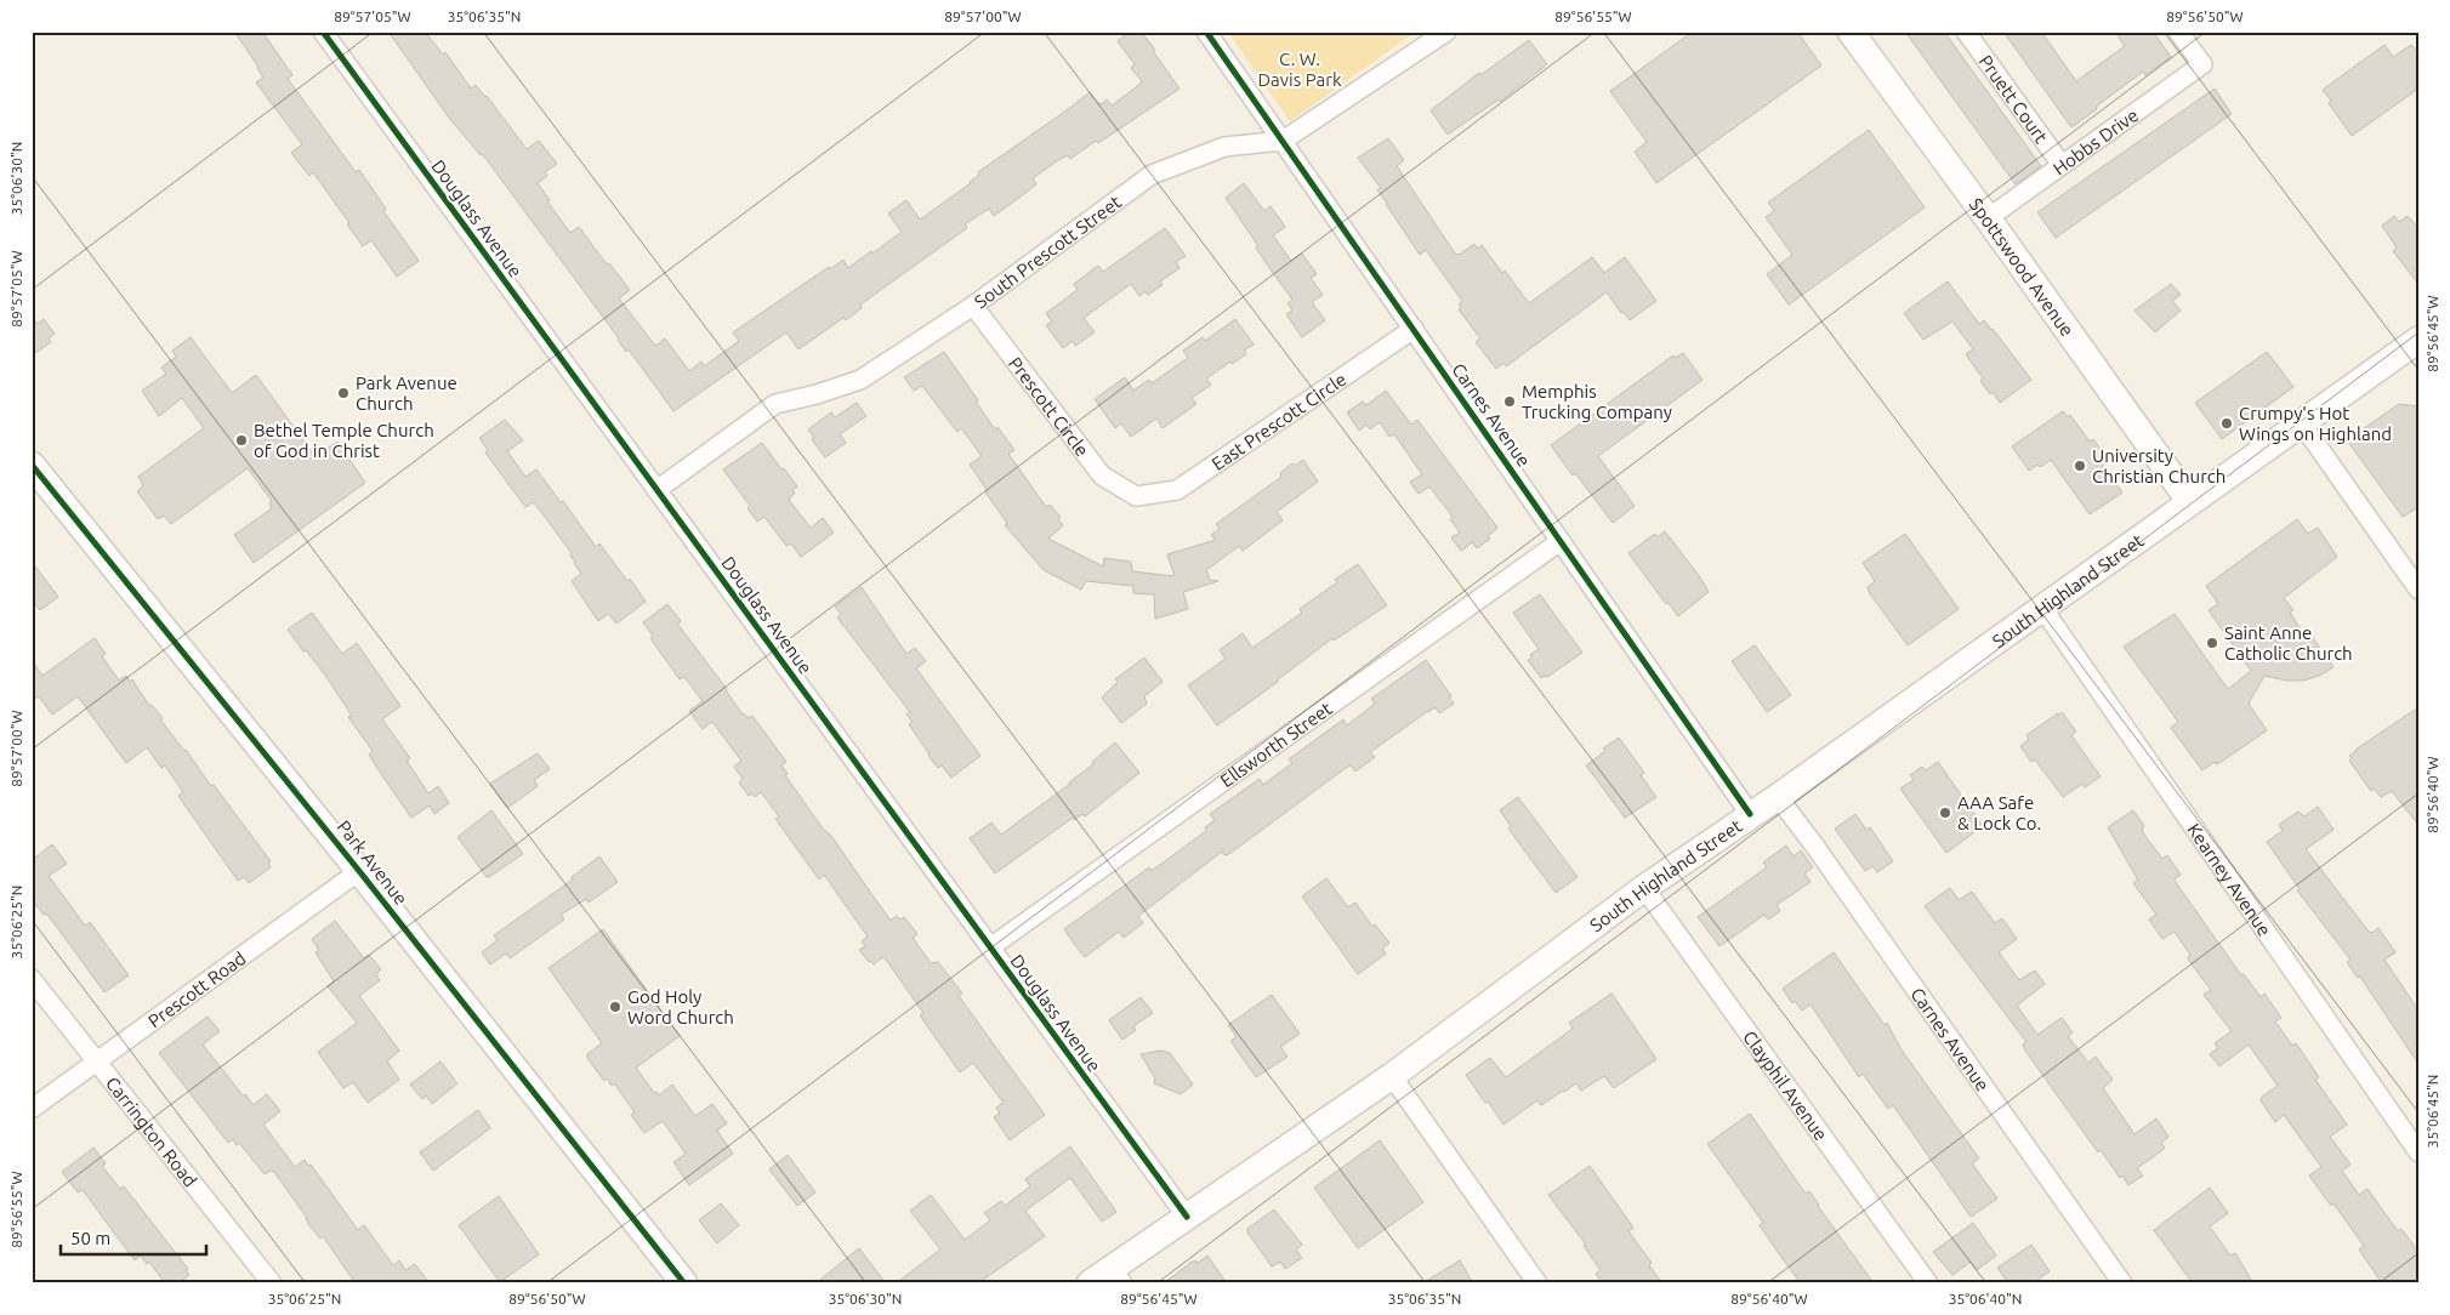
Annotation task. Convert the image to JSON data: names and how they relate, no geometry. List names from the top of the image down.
{
  "streets": {
    "main road": ["Spottswood Avenue", "South Highland Street", "Park Avenue"],
    "street": [
      "Pruett Court",
      "Hobbs Drive",
      "Douglass Avenue",
      "South Prescott Street",
      "Prescott Circle",
      "Carnes Avenue",
      "East Prescott Circle",
      "Ellsworth Street",
      "Kearney Avenue",
      "Prescott Road",
      "Clayphil Avenue",
      "Carrington Road"
    ]
  },
  "crossings": [
    ["Pruett Court", "Hobbs Drive"],
    ["Hobbs Drive", "Spottswood Avenue"],
    ["Douglass Avenue", "South Prescott Street"],
    ["Douglass Avenue", "South Highland Street"],
    ["Douglass Avenue", "Ellsworth Street"],
    ["South Prescott Street", "Prescott Circle"],
    ["South Prescott Street", "Carnes Avenue"],
    ["Spottswood Avenue", "South Highland Street"],
    ["Prescott Circle", "East Prescott Circle"],
    ["Carnes Avenue", "East Prescott Circle"],
    ["Carnes Avenue", "South Highland Street"],
    ["Carnes Avenue", "Ellsworth Street"],
    ["South Highland Street", "Kearney Avenue"],
    ["South Highland Street", "Clayphil Avenue"],
    ["Park Avenue", "Prescott Road"],
    ["Prescott Road", "Carrington Road"]
  ],
  "parks": ["C. W. Davis Park"],
  "places": [
    "Park Avenue Church",
    "Memphis Trucking Company",
    "Crumpy's Hot Wings on Highland",
    "Bethel Temple Church of God in Christ",
    "University Christian Church",
    "Saint Anne Catholic Church",
    "AAA Safe & Lock Co.",
    "God Holy Word Church"
  ],
  "scale_bar": "50 m",
  "coordinates": [
    "89°57'05\"W",
    "35°06'35\"N",
    "89°57'00\"W",
    "89°56'55\"W",
    "89°56'50\"W",
    "35°06'30\"N",
    "89°56'45\"W",
    "89°56'40\"W",
    "35°06'25\"N",
    "35°06'45\"N",
    "35°06'40\"N"
  ]
}
